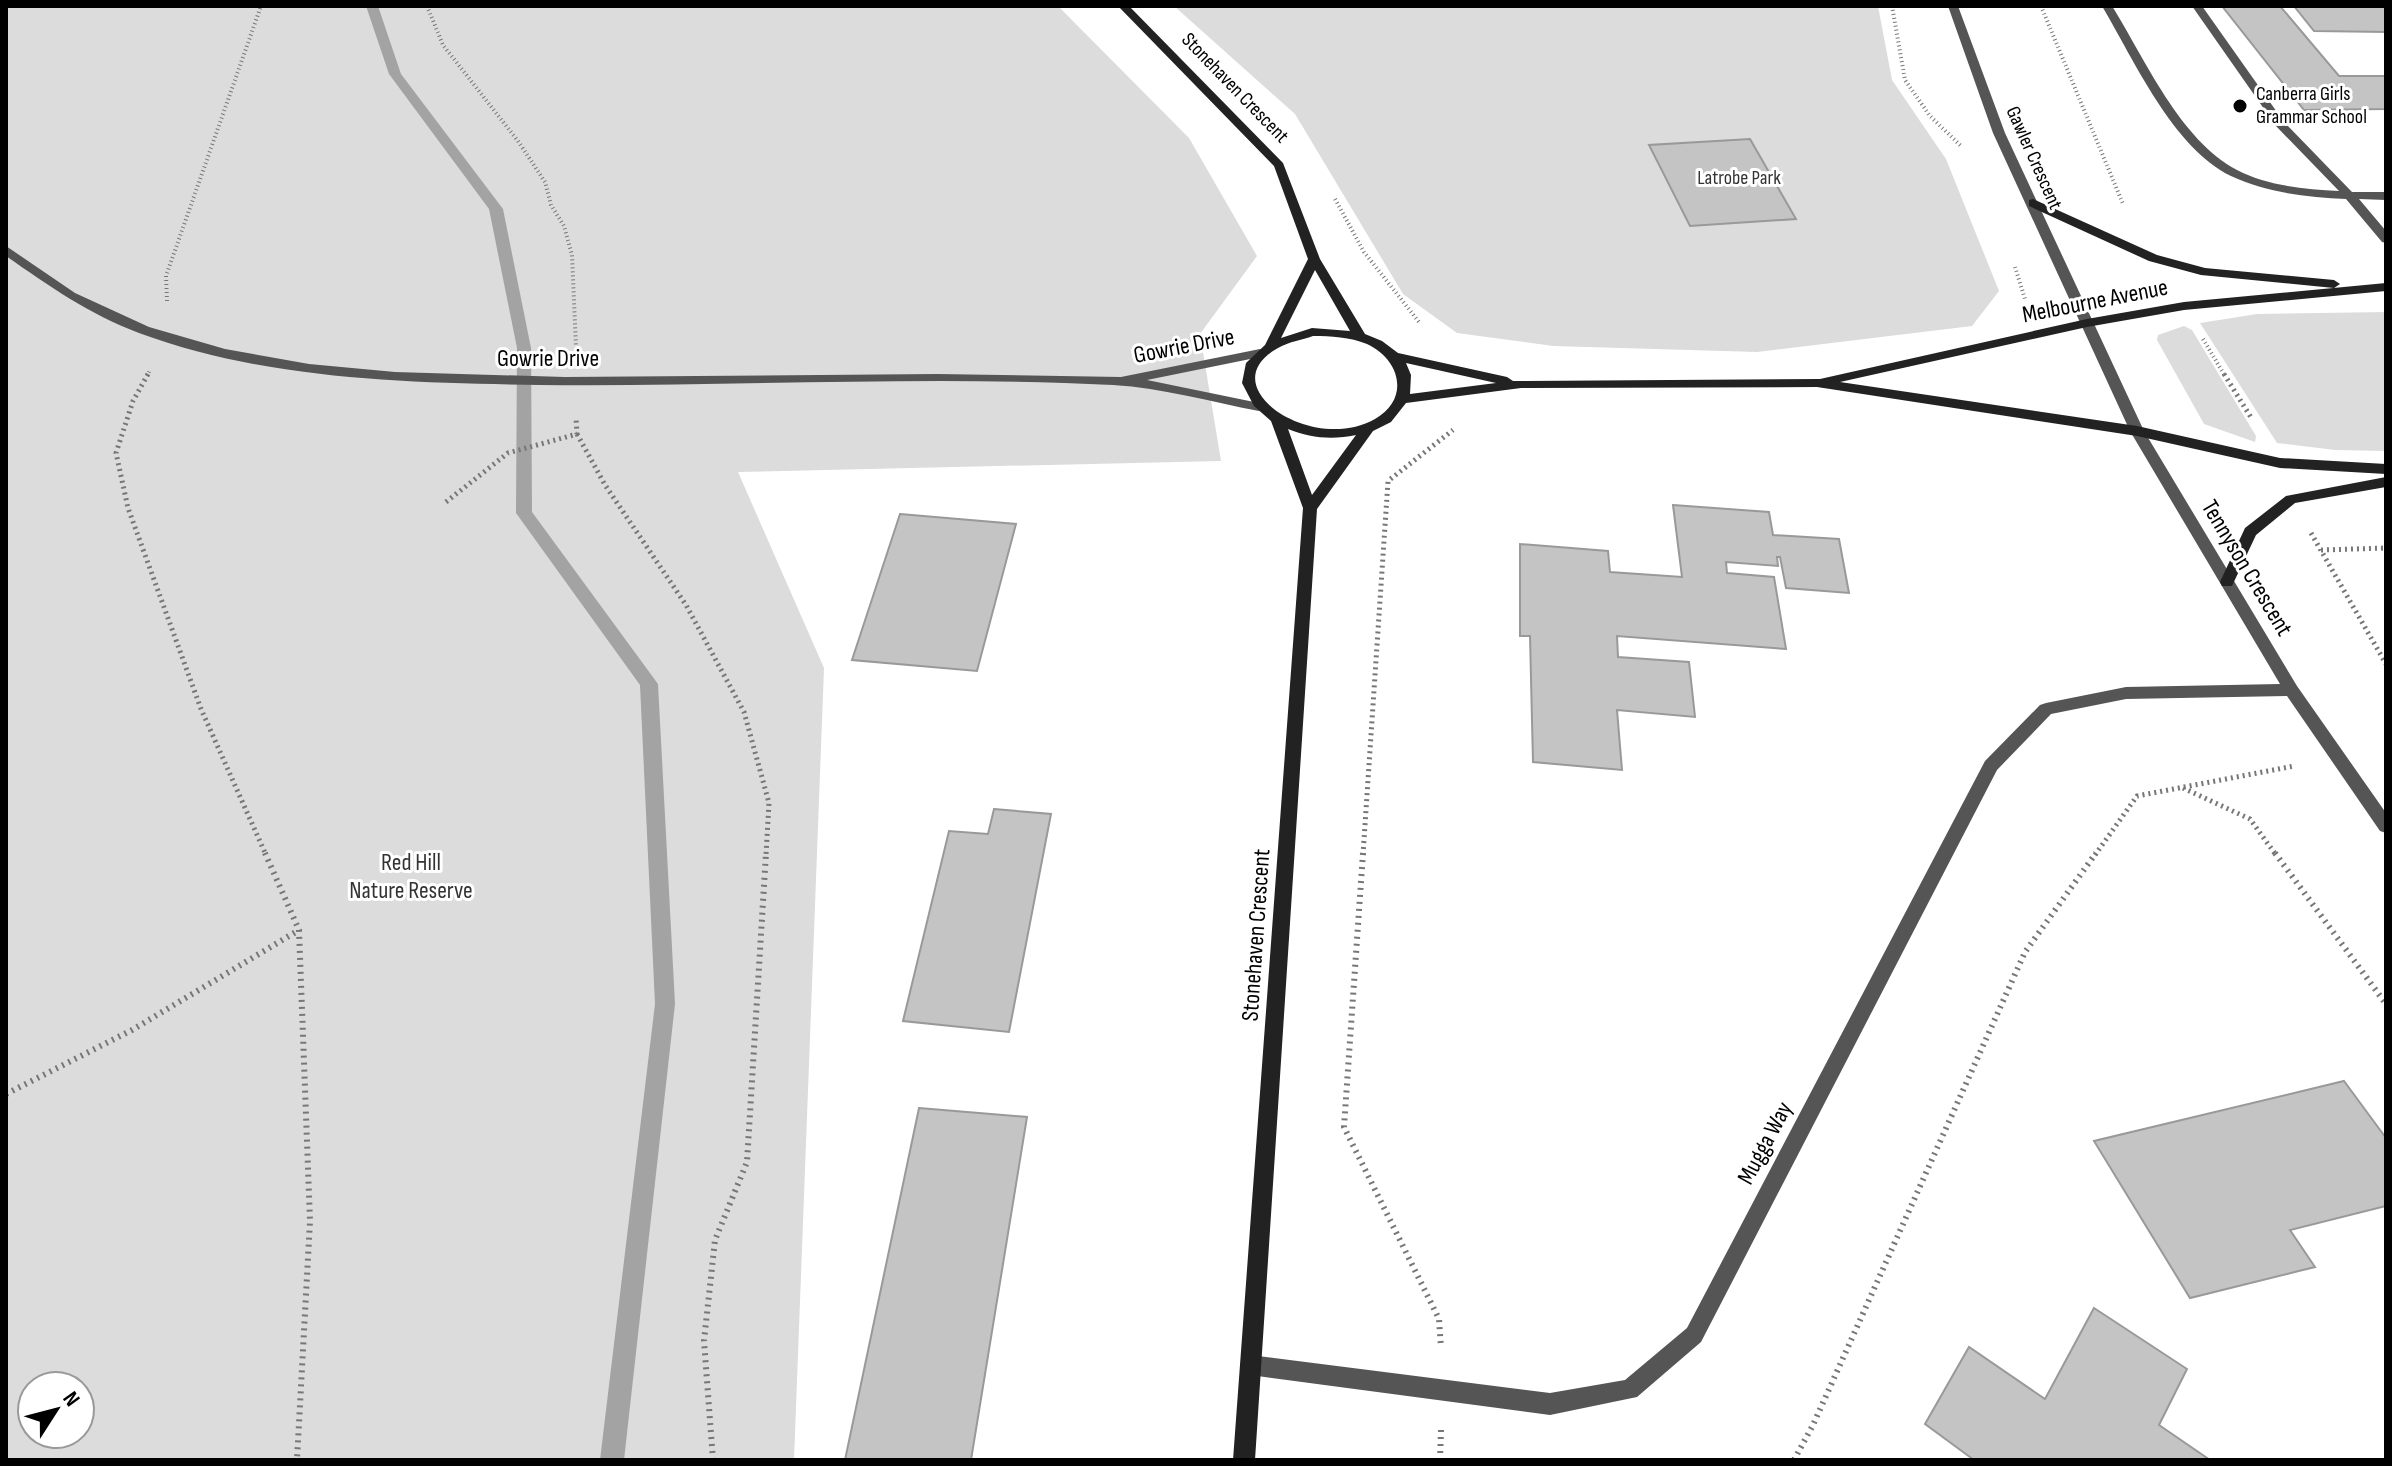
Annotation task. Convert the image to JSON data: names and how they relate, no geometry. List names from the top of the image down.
{
  "streets": {
    "main road": ["Stonehaven Crescent", "Melbourne Avenue"],
    "street": [
      "Gawler Crescent",
      "Gowrie Drive",
      "Tennyson Crescent",
      "Mugga Way"
    ]
  },
  "crossings": [
    ["Stonehaven Crescent", "Melbourne Avenue"],
    ["Stonehaven Crescent", "Gowrie Drive"],
    ["Stonehaven Crescent", "Mugga Way"],
    ["Gawler Crescent", "Melbourne Avenue"],
    ["Gawler Crescent", "Tennyson Crescent"],
    ["Melbourne Avenue", "Gowrie Drive"],
    ["Melbourne Avenue", "Tennyson Crescent"],
    ["Tennyson Crescent", "Mugga Way"]
  ],
  "parks": ["Latrobe Park", "Red Hill Nature Reserve"],
  "places": ["Canberra Girls Grammar School"],
  "north": "top right"
}
